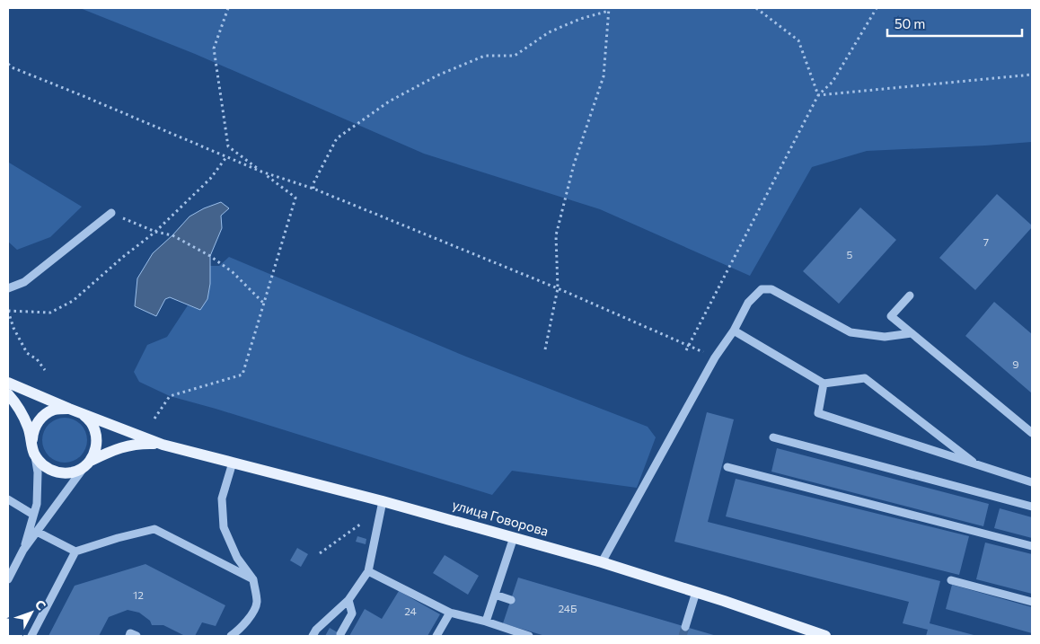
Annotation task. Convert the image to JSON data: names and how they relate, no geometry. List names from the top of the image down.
{
  "streets": {
    "main road": ["улица Говорова"]
  },
  "house_numbers": [
    "7",
    "5",
    "9",
    "12",
    "24Б",
    "24"
  ],
  "scale_bar": "50 m",
  "north": "top right"
}
